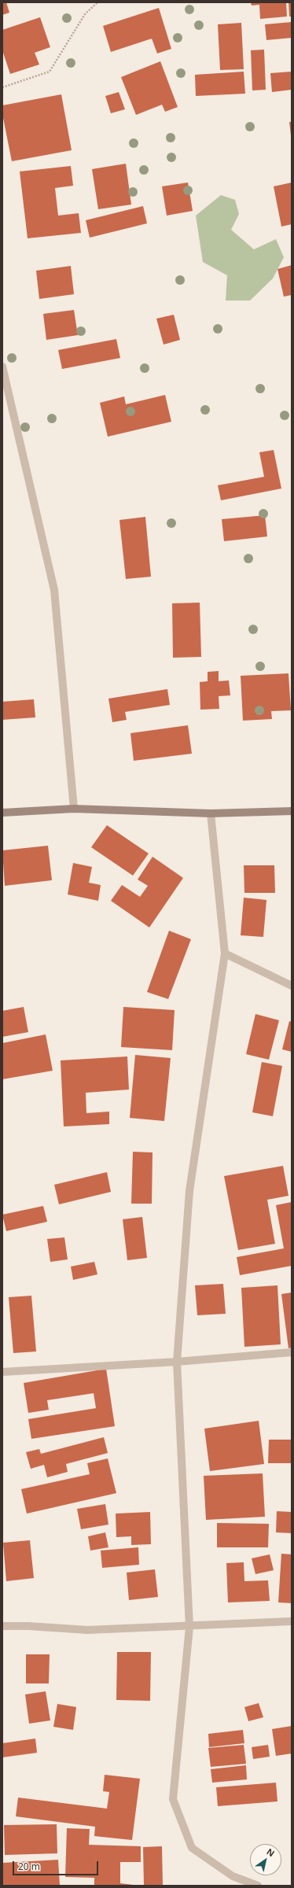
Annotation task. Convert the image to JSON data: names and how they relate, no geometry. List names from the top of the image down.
{
  "scale_bar": "20 m",
  "north": "top right"
}
